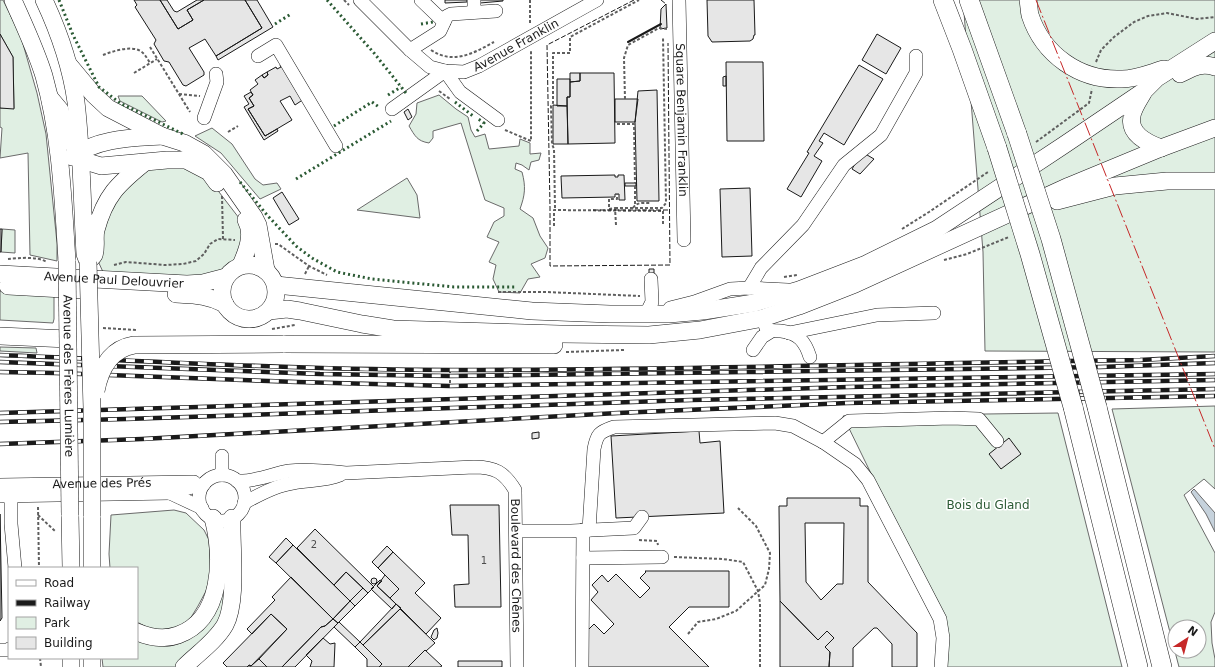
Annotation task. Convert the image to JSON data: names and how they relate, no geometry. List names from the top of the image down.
{
  "streets": {
    "main road": ["Avenue Paul Delouvrier", "Avenue des Frères Lumière"],
    "street": [
      "Avenue Franklin",
      "Square Benjamin Franklin",
      "Avenue des Prés",
      "Boulevard des Chênes"
    ]
  },
  "parks": ["Bois du Gland"],
  "house_numbers": ["2", "1"],
  "legend": [
    "Road",
    "Railway",
    "Park",
    "Building"
  ],
  "north": "top right"
}
